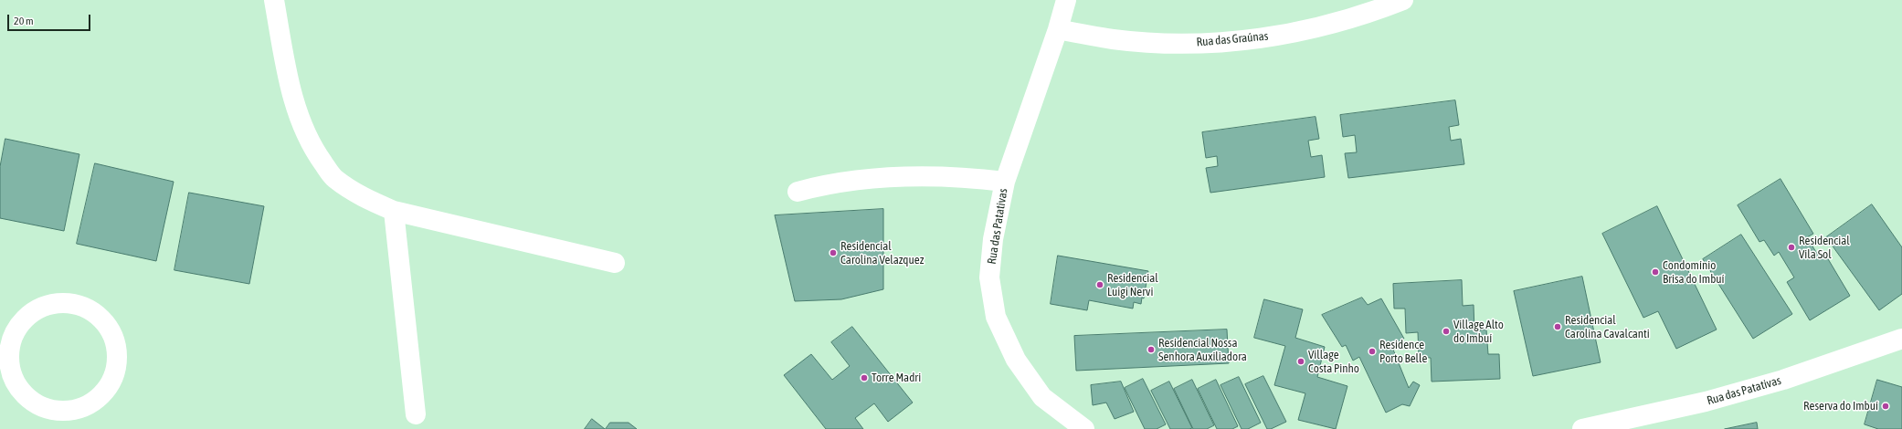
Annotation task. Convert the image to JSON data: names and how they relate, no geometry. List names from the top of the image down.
{
  "streets": {
    "street": ["Rua das Graúnas", "Rua das Patativas"]
  },
  "crossings": [
    ["Rua das Graúnas", "Rua das Patativas"]
  ],
  "places": [
    "Residencial Vila Sol",
    "Residencial Carolina Velazquez",
    "Condomínio Brisa do Imbuí",
    "Residencial Luigi Nervi",
    "Residencial Carolina Cavalcanti",
    "Village Alto do Imbuí",
    "Residencial Nossa Senhora Auxiliadora",
    "Residence Porto Belle",
    "Village Costa Pinho",
    "Torre Madri",
    "Reserva do Imbuí"
  ],
  "scale_bar": "20 m"
}
